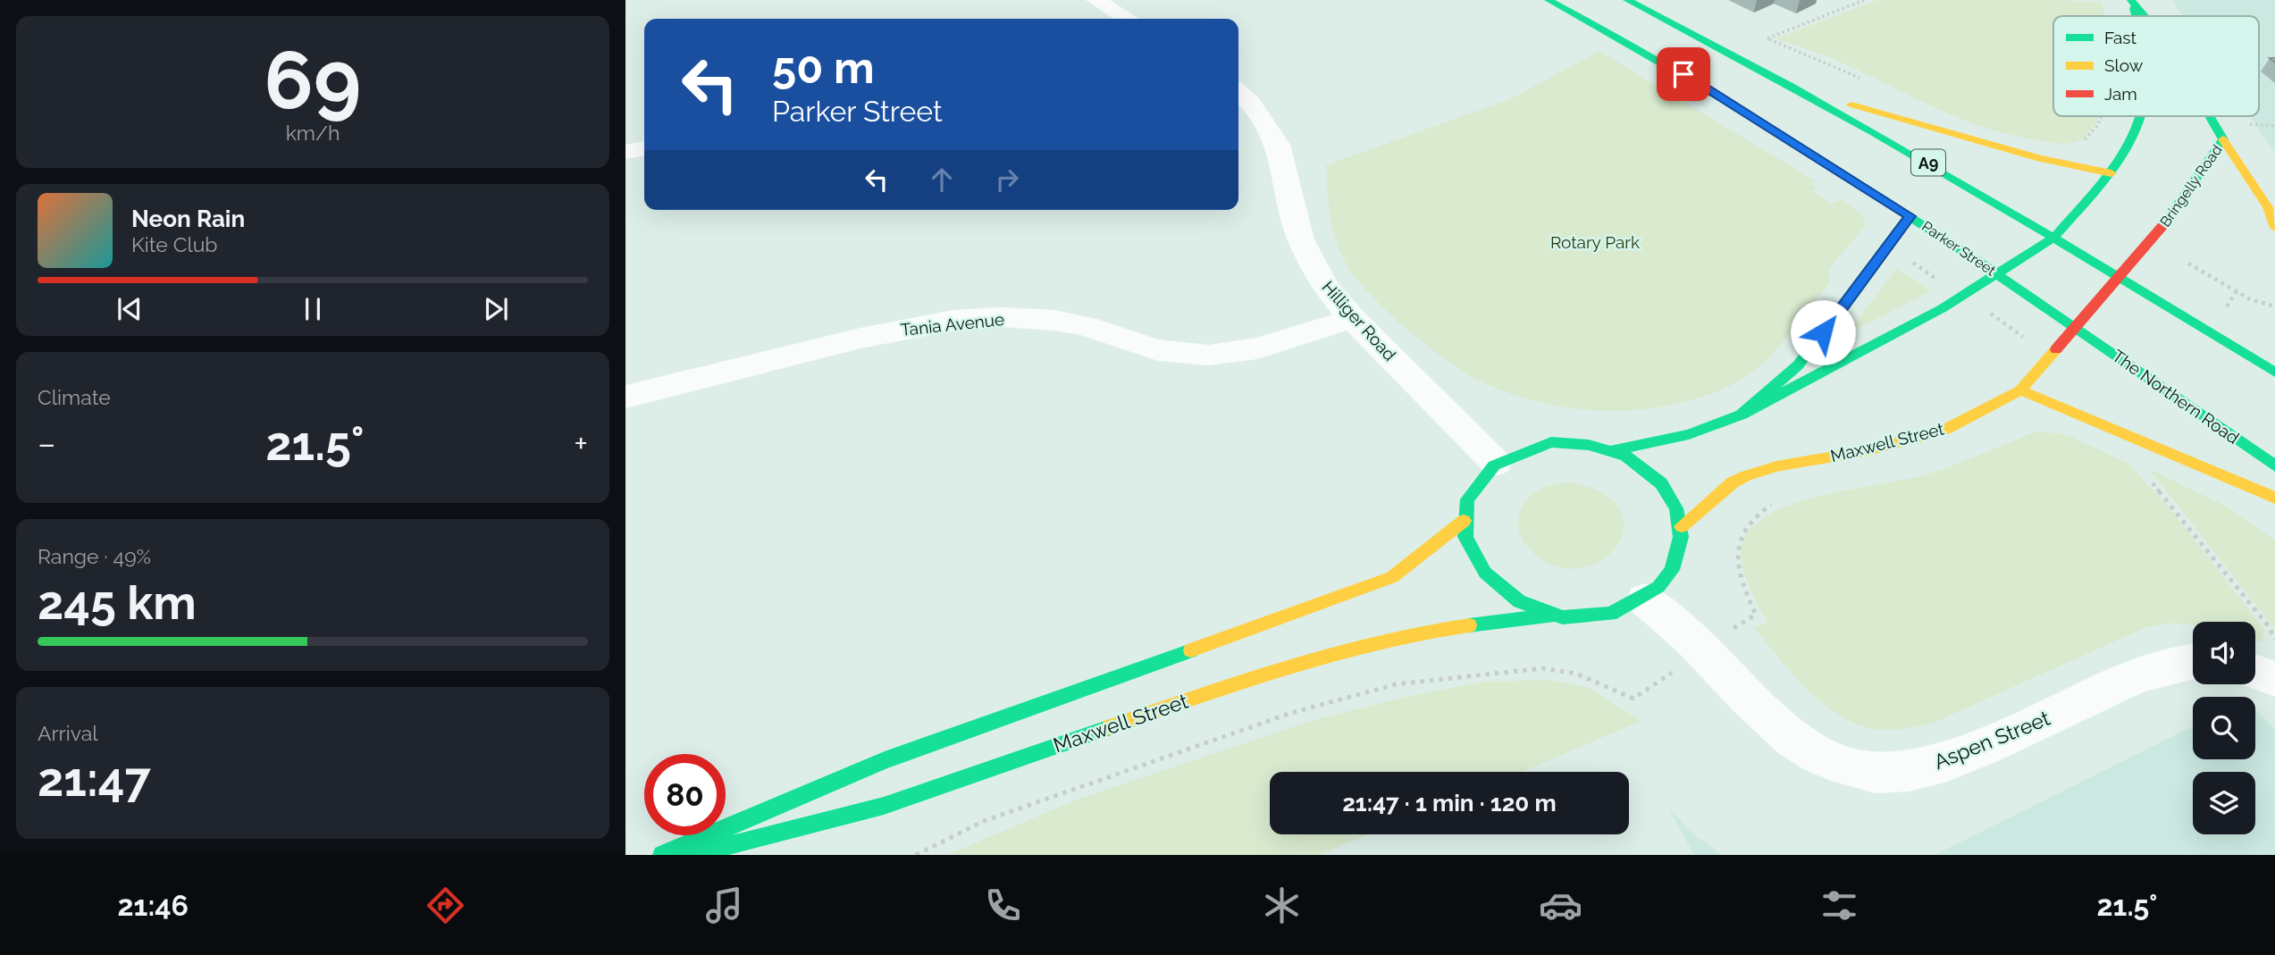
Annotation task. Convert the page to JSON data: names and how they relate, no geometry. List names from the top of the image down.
{
  "streets": {
    "main road": [
      "A9",
      "Bringelly Road",
      "Parker Street",
      "The Northern Road",
      "Maxwell Street"
    ],
    "street": ["Hilliger Road", "Tania Avenue", "Aspen Street"]
  },
  "crossings": [
    ["A9", "Bringelly Road"],
    ["Bringelly Road", "Parker Street"],
    ["Bringelly Road", "The Northern Road"],
    ["Bringelly Road", "Maxwell Street"],
    ["Parker Street", "The Northern Road"],
    ["Parker Street", "Maxwell Street"],
    ["Hilliger Road", "Tania Avenue"],
    ["Hilliger Road", "Maxwell Street"],
    ["Hilliger Road", "Aspen Street"],
    ["The Northern Road", "Maxwell Street"],
    ["Maxwell Street", "Aspen Street"]
  ],
  "parks": ["Rotary Park"],
  "legend": ["Fast", "Slow", "Jam"],
  "page": {
    "tile": [
      ["69", "km/h"],
      "Climate",
      ["Range · 49%", "245 km"],
      ["Arrival", "21:47"]
    ],
    "turn": ["50 m", "Parker Street"],
    "song": ["Neon Rain", "Kite Club"],
    "heat": ["−", "21.5°", "+"],
    "limit": "80",
    "trip": "21:47 · 1 min · 120 m",
    "tabs": ["21:46", "21.5°"]
  }
}
